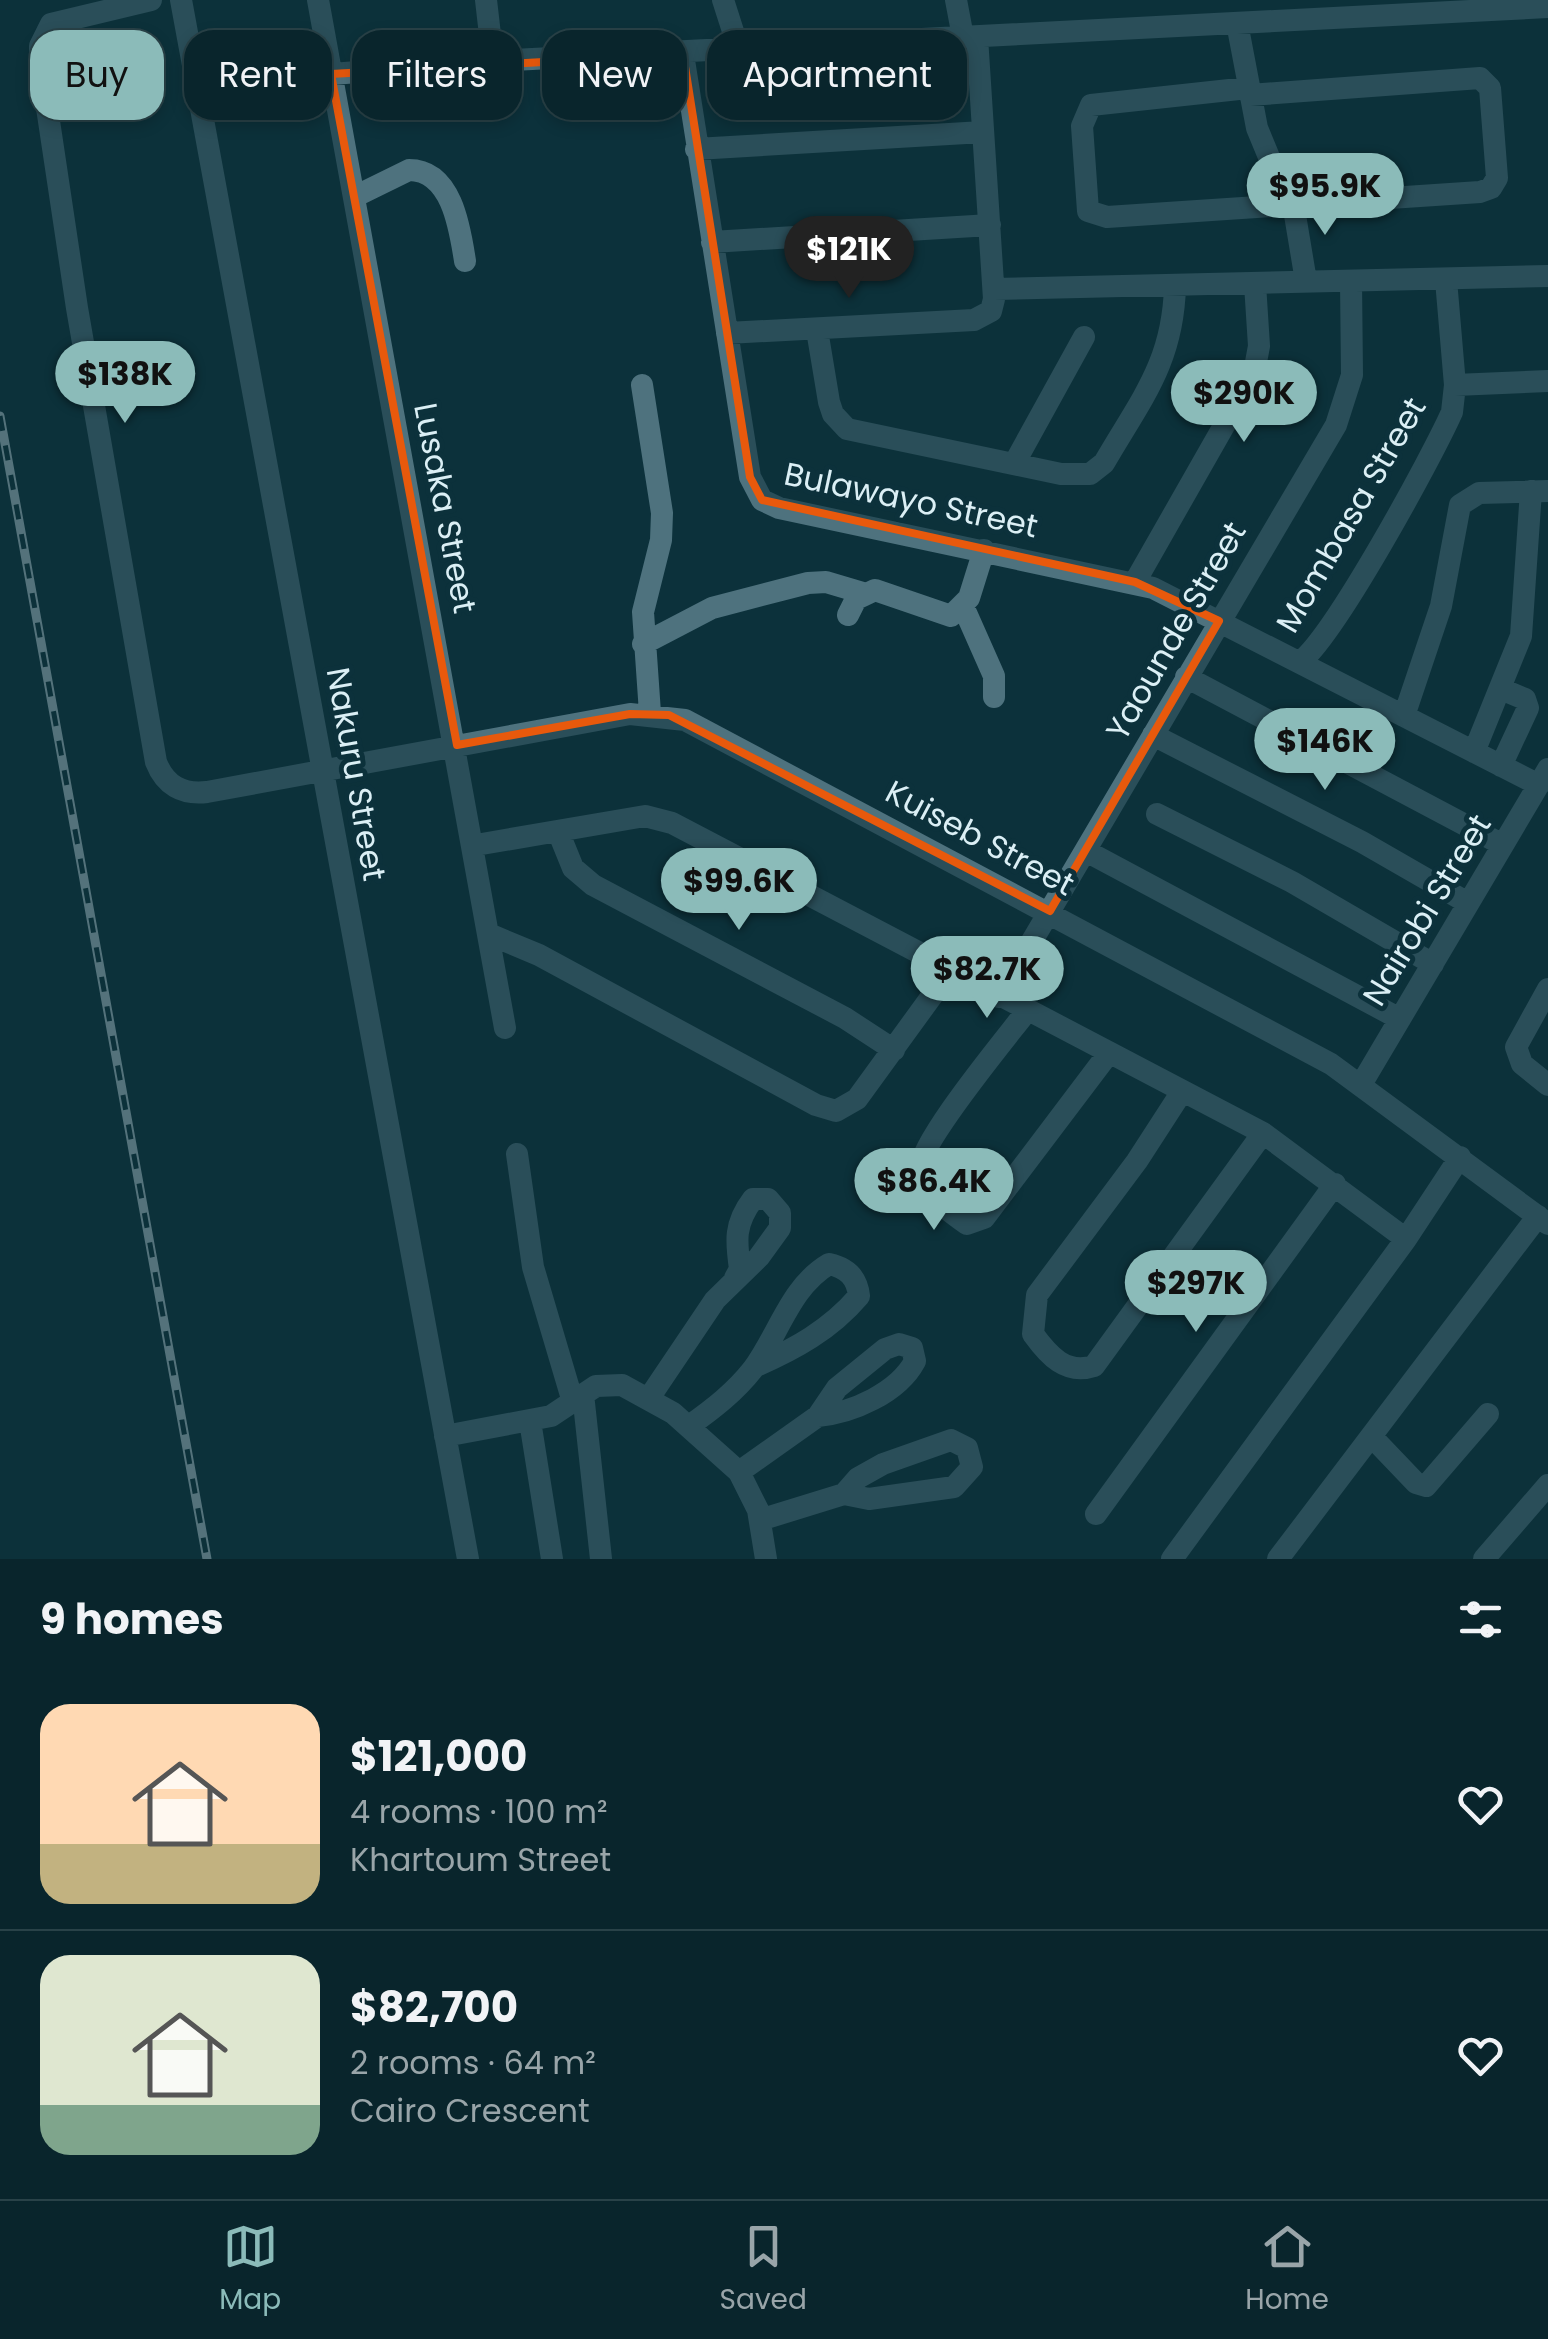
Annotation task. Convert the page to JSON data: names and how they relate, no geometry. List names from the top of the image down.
{
  "streets": {
    "street": [
      "Bulawayo Street",
      "Lusaka Street",
      "Mombasa Street",
      "Yaounde Street",
      "Nakuru Street",
      "Kuiseb Street",
      "Nairobi Street"
    ]
  },
  "crossings": [
    ["Bulawayo Street", "Mombasa Street"],
    ["Bulawayo Street", "Yaounde Street"],
    ["Bulawayo Street", "Nairobi Street"],
    ["Lusaka Street", "Kuiseb Street"],
    ["Yaounde Street", "Kuiseb Street"],
    ["Nakuru Street", "Kuiseb Street"],
    ["Kuiseb Street", "Nairobi Street"]
  ],
  "page": {
    "chip": [
      "Buy",
      "Rent",
      "Filters",
      "New",
      "Apartment"
    ],
    "price": [
      "$95.9K",
      "$121K",
      "$138K",
      "$290K",
      "$146K",
      "$99.6K",
      "$82.7K",
      "$86.4K",
      "$297K"
    ],
    "heading": "9 homes",
    "list": [
      {
        "name": "$121,000",
        "note": "4 rooms · 100 m² · Khartoum Street"
      },
      {
        "name": "$82,700",
        "note": "2 rooms · 64 m² · Cairo Crescent"
      }
    ],
    "tabs": ["Map", "Saved", "Home"]
  }
}
